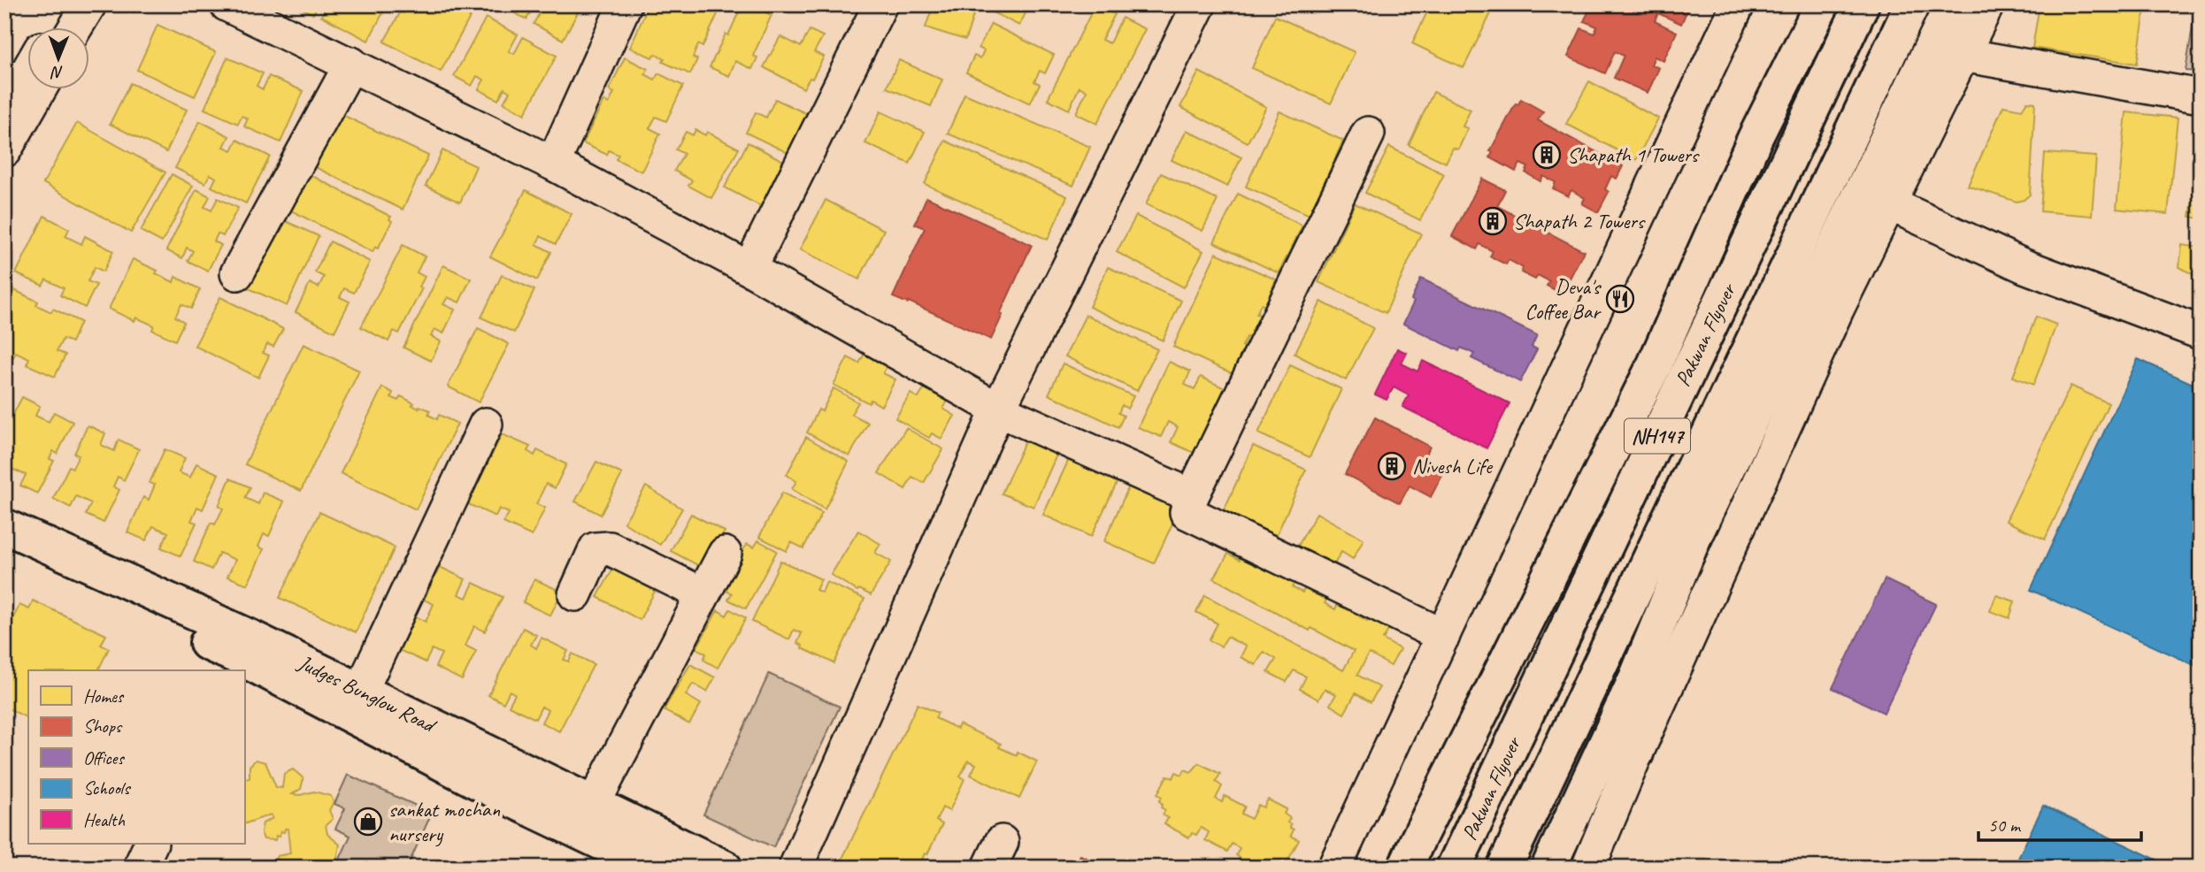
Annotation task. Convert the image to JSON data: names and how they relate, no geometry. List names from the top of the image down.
{
  "streets": {
    "main road": ["Pakwan Flyover", "NH147", "Judges Bunglow Road"]
  },
  "places": {
    "building": ["Shapath 1 Towers", "Shapath 2 Towers", "Nivesh Life"],
    "restaurant": ["Deva's Coffee Bar"],
    "shop": ["sankat mochan nursery"]
  },
  "legend": [
    "Homes",
    "Shops",
    "Offices",
    "Schools",
    "Health"
  ],
  "scale_bar": "50 m",
  "north": "bottom"
}
